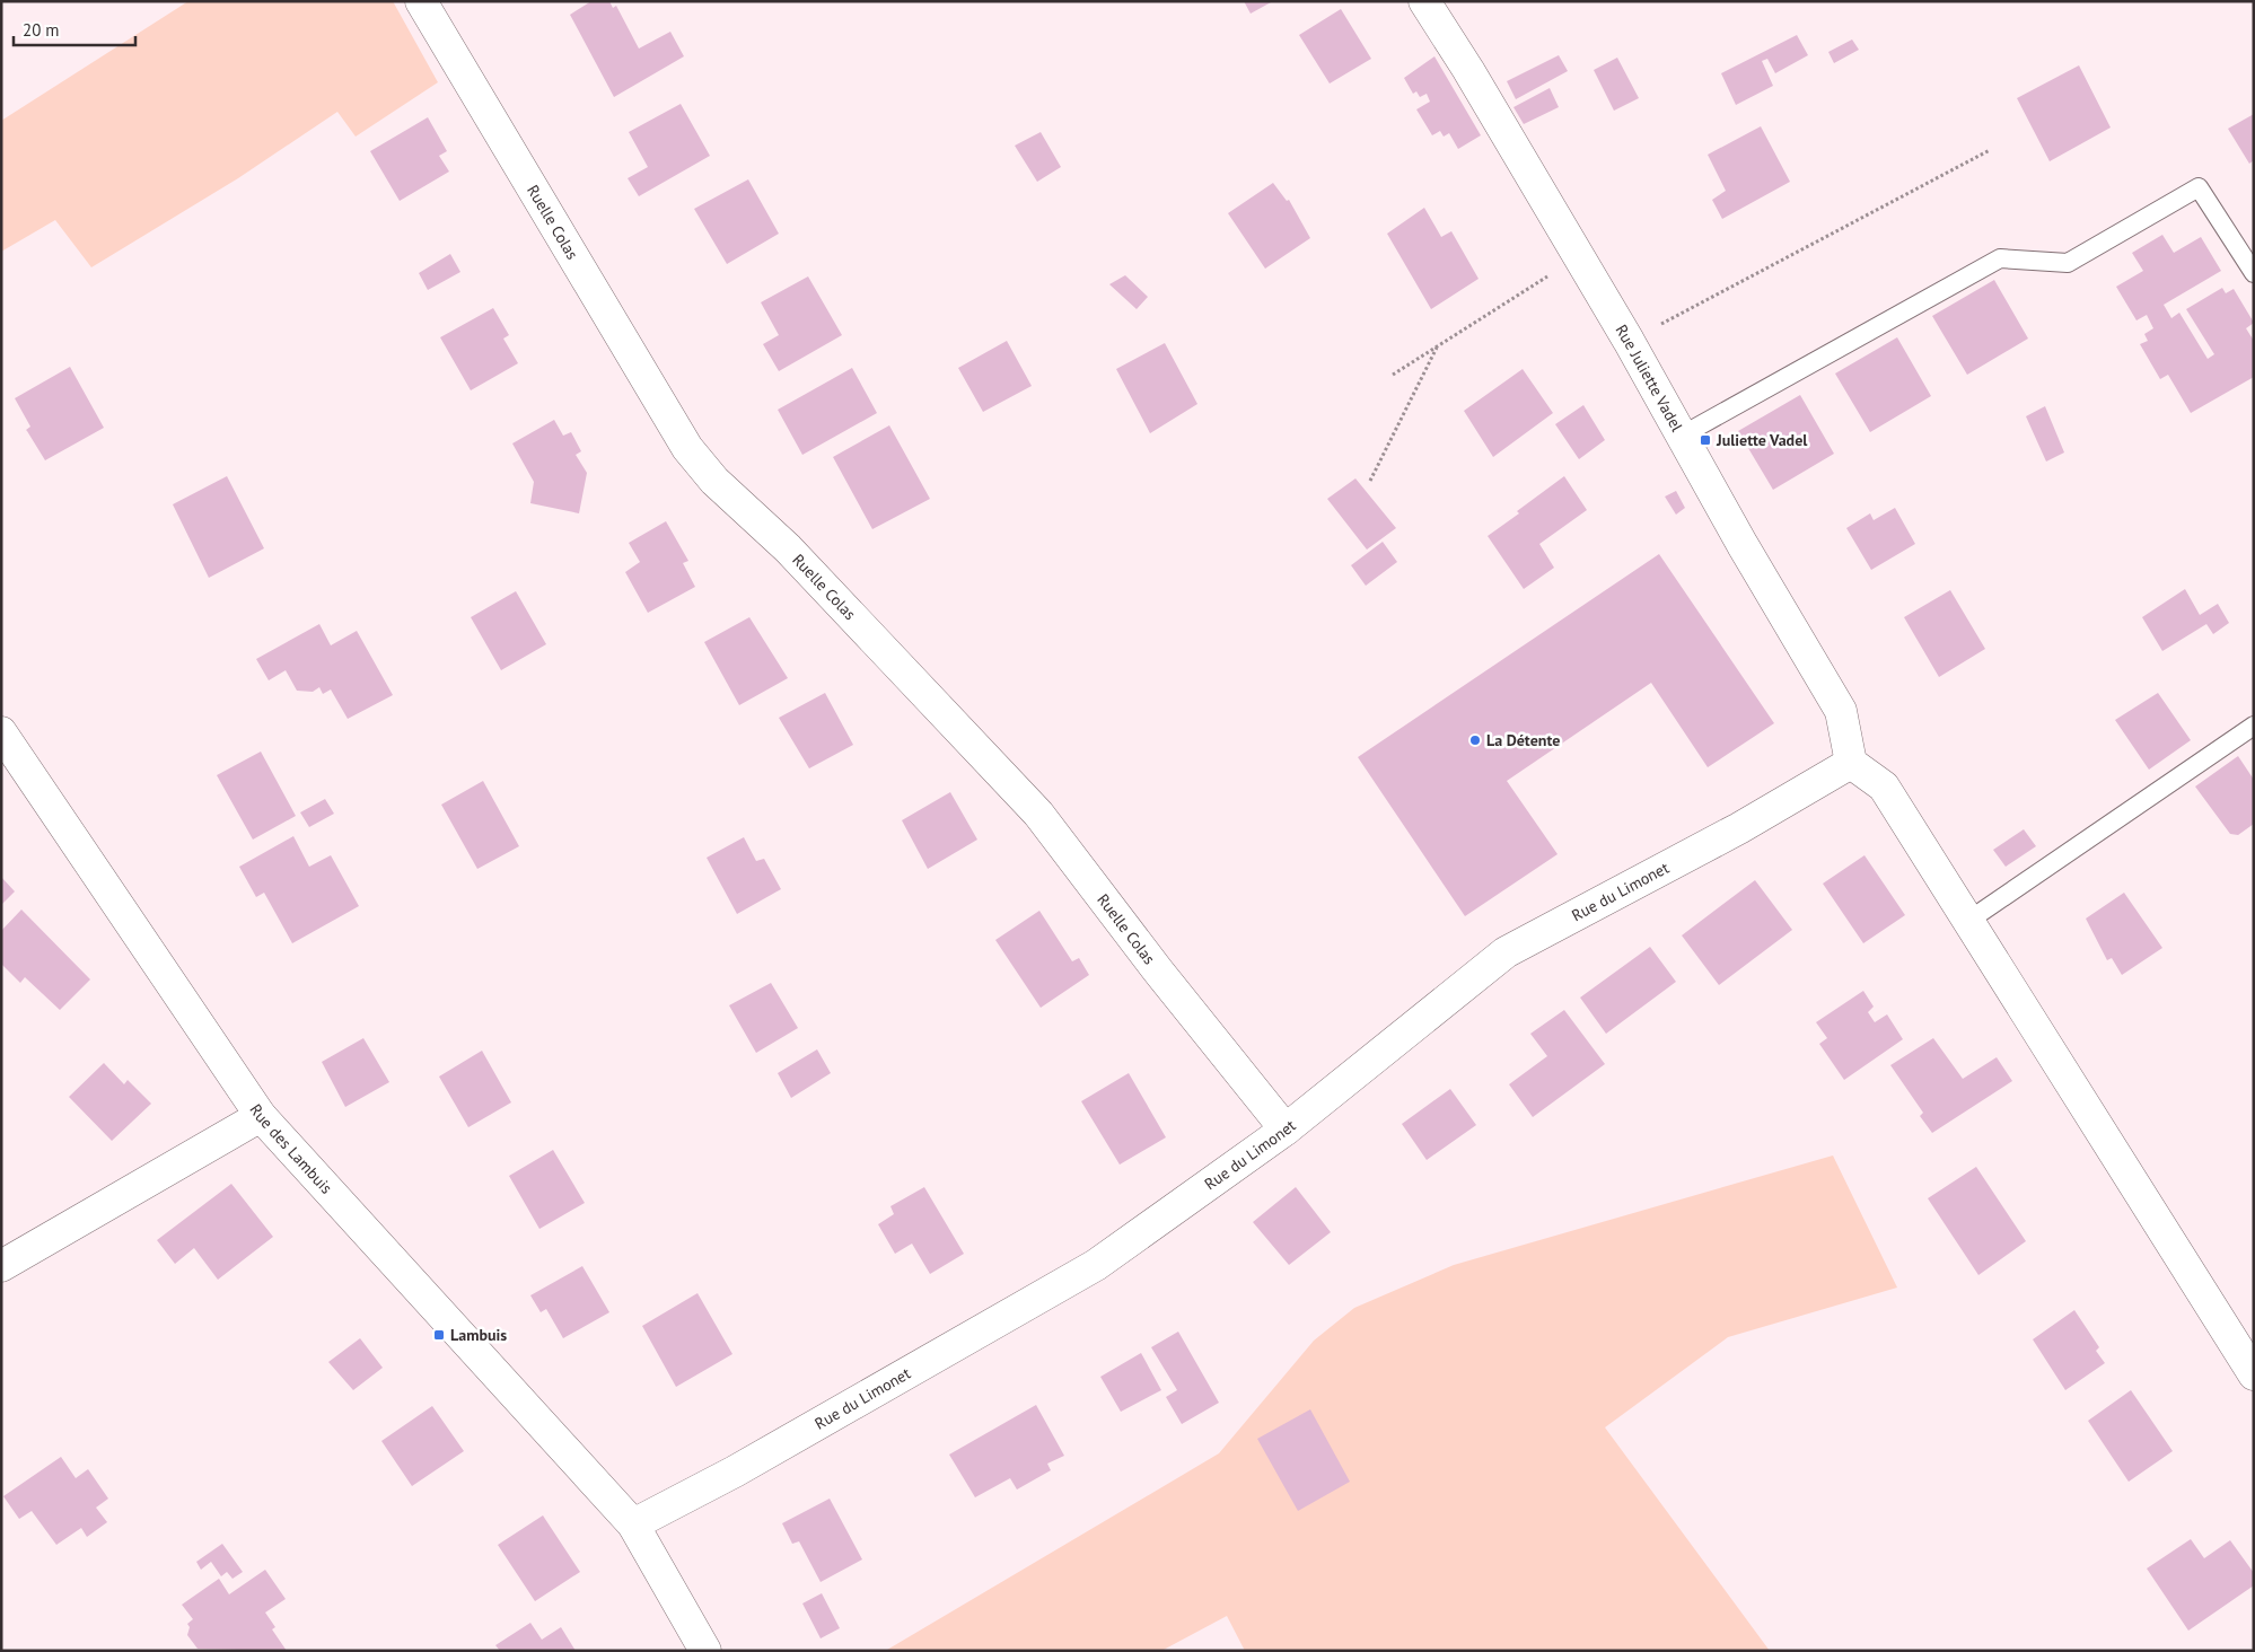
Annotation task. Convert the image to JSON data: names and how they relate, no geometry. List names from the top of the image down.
{
  "streets": {
    "street": [
      "Ruelle Colas",
      "Rue Juliette Vadel",
      "Rue du Limonet",
      "Rue des Lambuis"
    ]
  },
  "crossings": [
    ["Ruelle Colas", "Rue du Limonet"],
    ["Rue Juliette Vadel", "Rue du Limonet"],
    ["Rue du Limonet", "Rue des Lambuis"]
  ],
  "places": {
    "transit": ["Juliette Vadel", "Lambuis"],
    "other": ["La Détente"]
  },
  "scale_bar": "20 m"
}
